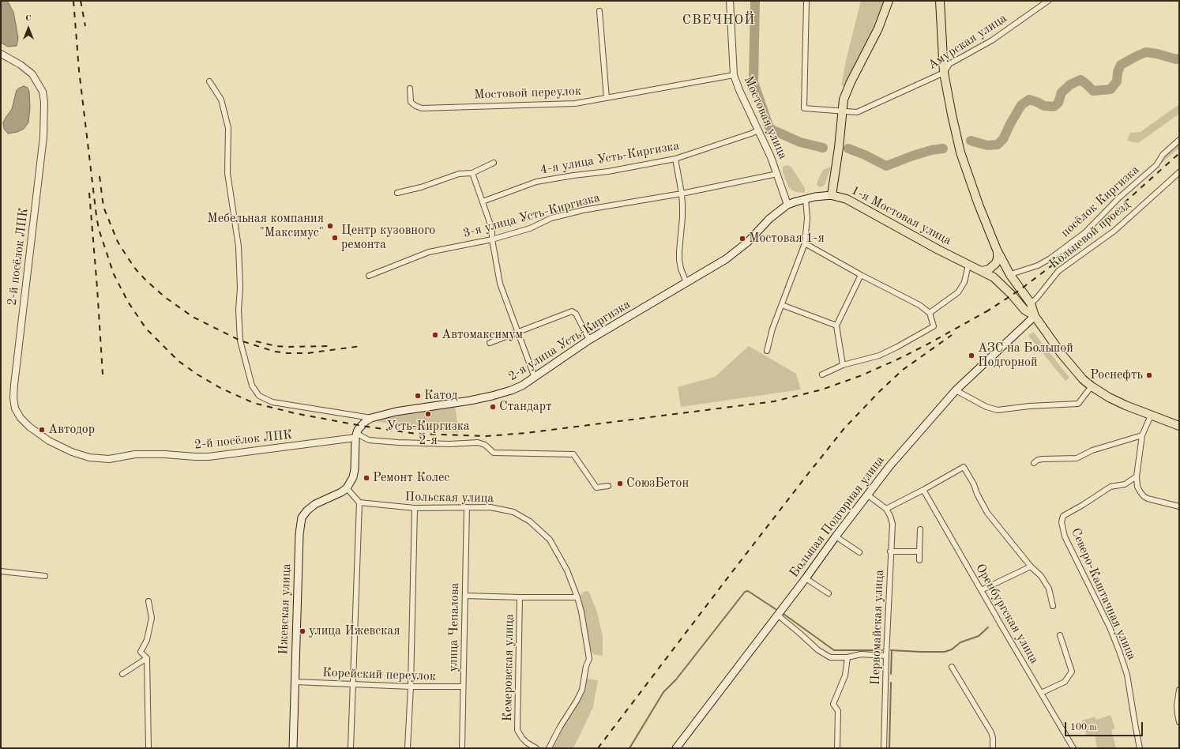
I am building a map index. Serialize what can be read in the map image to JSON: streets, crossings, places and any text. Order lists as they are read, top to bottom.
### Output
{
  "streets": {
    "main road": [
      "1-я Мостовая улица",
      "2-я улица Усть-Киргизка",
      "Большая Подгорная улица",
      "Ижевская улица"
    ],
    "street": [
      "Амурская улица",
      "Мостовой переулок",
      "Мостовая улица",
      "4-я улица Усть-Киргизка",
      "посёлок Киргизка",
      "3-я улица Усть-Киргизка",
      "Кольцевой проезд",
      "2-й посёлок ЛПК",
      "Польская улица",
      "Северо-Каштачная улица",
      "Оренбургская улица",
      "улица Чепалова",
      "Первомайская улица",
      "Кемеровская улица",
      "Корейский переулок"
    ]
  },
  "crossings": [
    ["Мостовой переулок", "Мостовая улица"],
    ["Мостовая улица", "4-я улица Усть-Киргизка"],
    ["Мостовая улица", "3-я улица Усть-Киргизка"],
    ["Мостовая улица", "1-я Мостовая улица"],
    ["Мостовая улица", "2-я улица Усть-Киргизка"],
    ["1-я Мостовая улица", "2-я улица Усть-Киргизка"],
    ["1-я Мостовая улица", "Большая Подгорная улица"],
    ["Польская улица", "улица Чепалова"],
    ["Ижевская улица", "Корейский переулок"],
    ["улица Чепалова", "Корейский переулок"]
  ],
  "districts": ["СВЕЧНОЙ"],
  "places": [
    "Мебельная компания \"Максимус\"",
    "Центр кузовного ремонта",
    "Мостовая 1-я",
    "Автомаксимум",
    "АЗС на Большой Подгорной",
    "Роснефть",
    "Катод",
    "Стандарт",
    "Усть-Киргизка 2-я",
    "Автодор",
    "Ремонт Колес",
    "СоюзБетон",
    "улица Ижевская"
  ],
  "scale_bar": "100 m",
  "north": "top"
}
